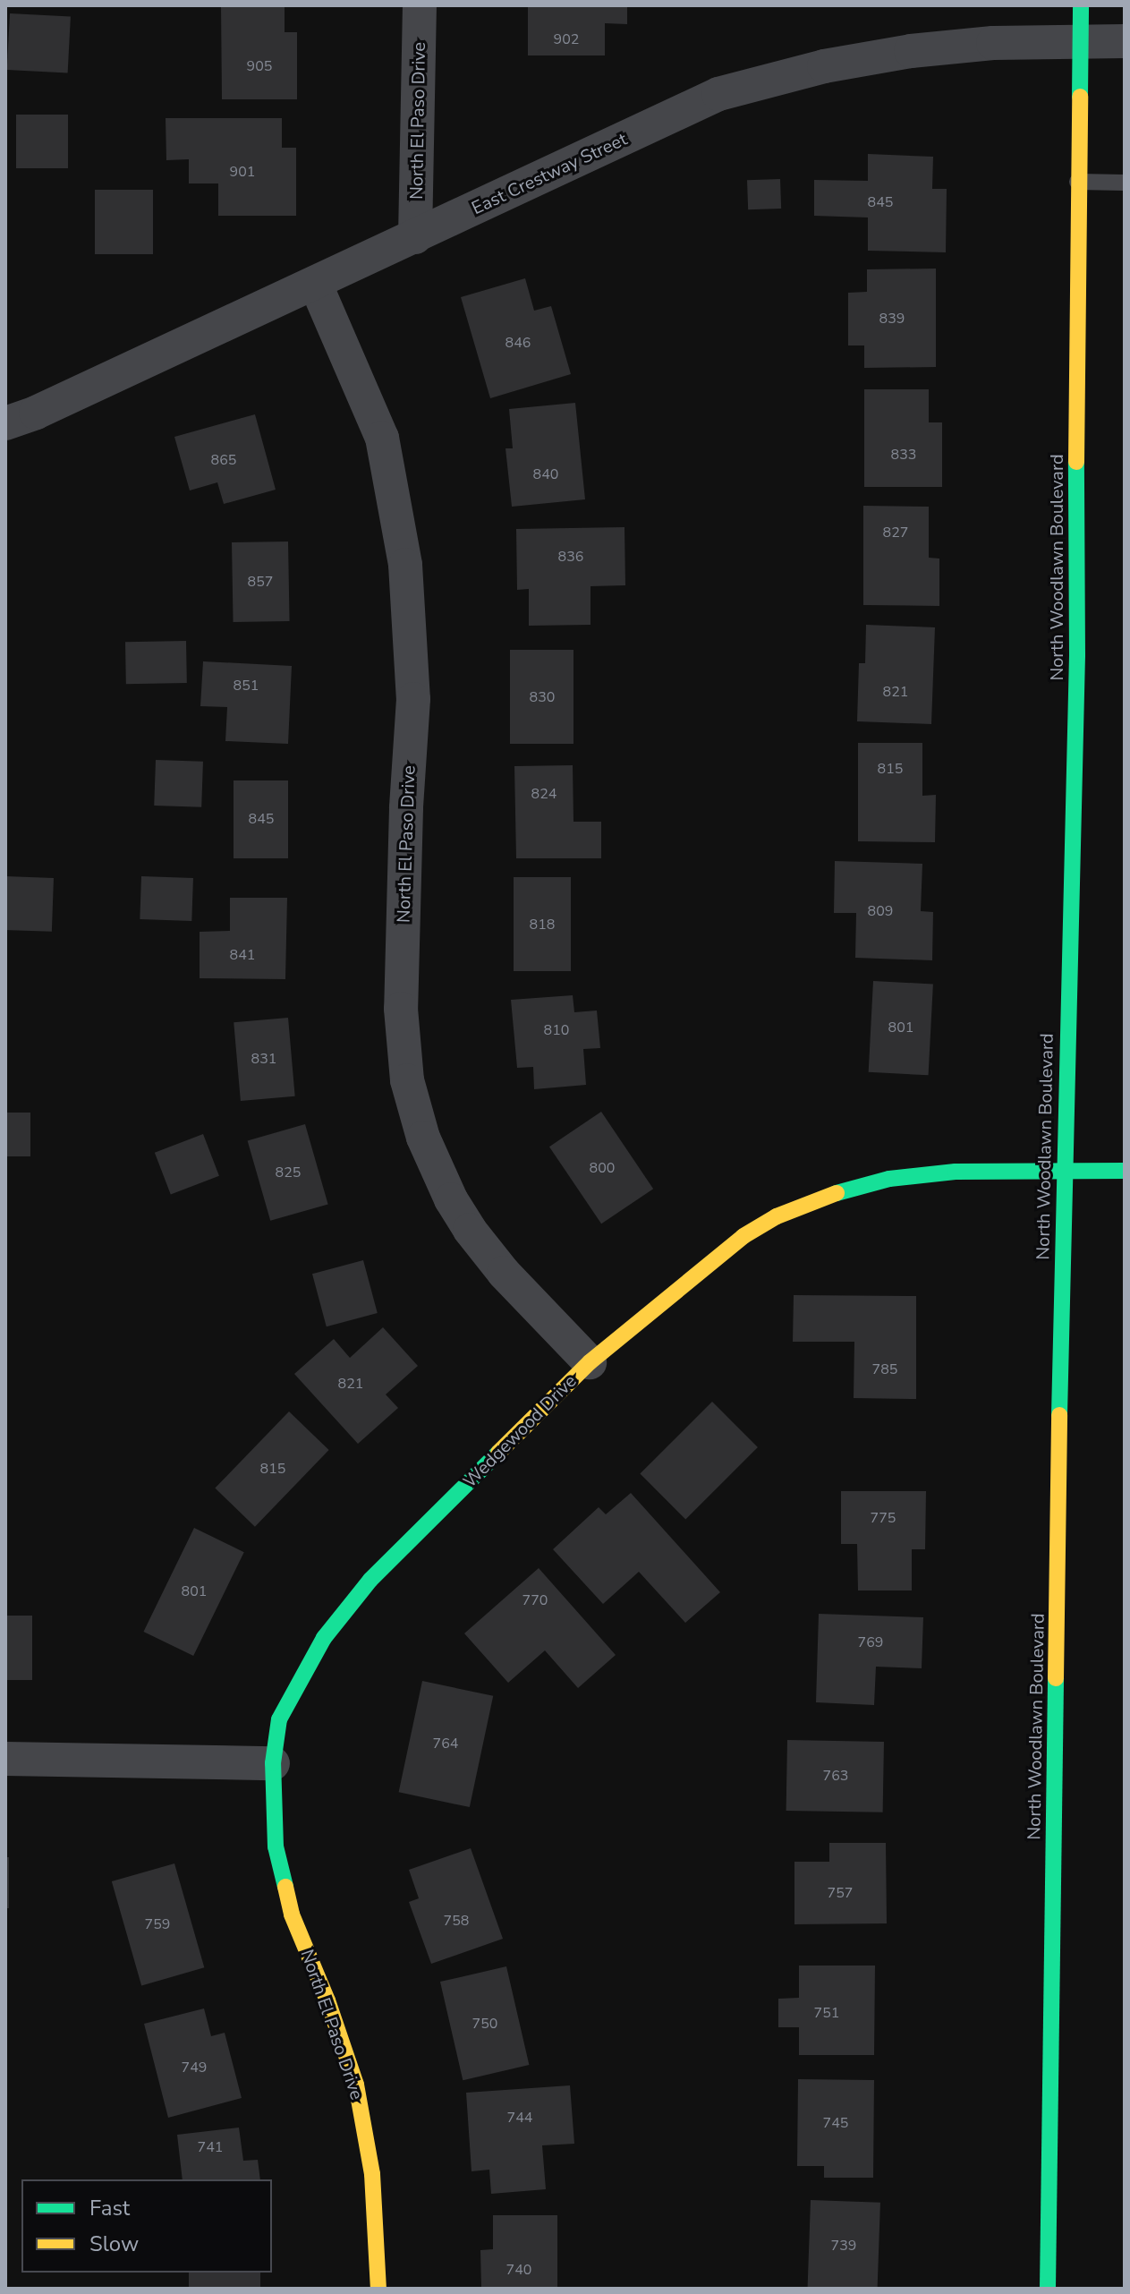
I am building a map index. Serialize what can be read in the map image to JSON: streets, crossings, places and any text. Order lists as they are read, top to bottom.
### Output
{
  "streets": {
    "street": [
      "North El Paso Drive",
      "East Crestway Street",
      "North Woodlawn Boulevard",
      "Wedgewood Drive"
    ]
  },
  "crossings": [
    ["North El Paso Drive", "East Crestway Street"],
    ["North El Paso Drive", "Wedgewood Drive"],
    ["East Crestway Street", "North Woodlawn Boulevard"],
    ["North Woodlawn Boulevard", "Wedgewood Drive"]
  ],
  "house_numbers": [
    "902",
    "905",
    "901",
    "845",
    "839",
    "846",
    "833",
    "865",
    "840",
    "827",
    "836",
    "857",
    "851",
    "821",
    "830",
    "815",
    "824",
    "845",
    "809",
    "818",
    "841",
    "801",
    "810",
    "831",
    "800",
    "825",
    "785",
    "821",
    "815",
    "775",
    "801",
    "770",
    "769",
    "764",
    "763",
    "757",
    "758",
    "759",
    "751",
    "750",
    "749",
    "744",
    "745",
    "741",
    "739",
    "740"
  ],
  "legend": ["Fast", "Slow"]
}
